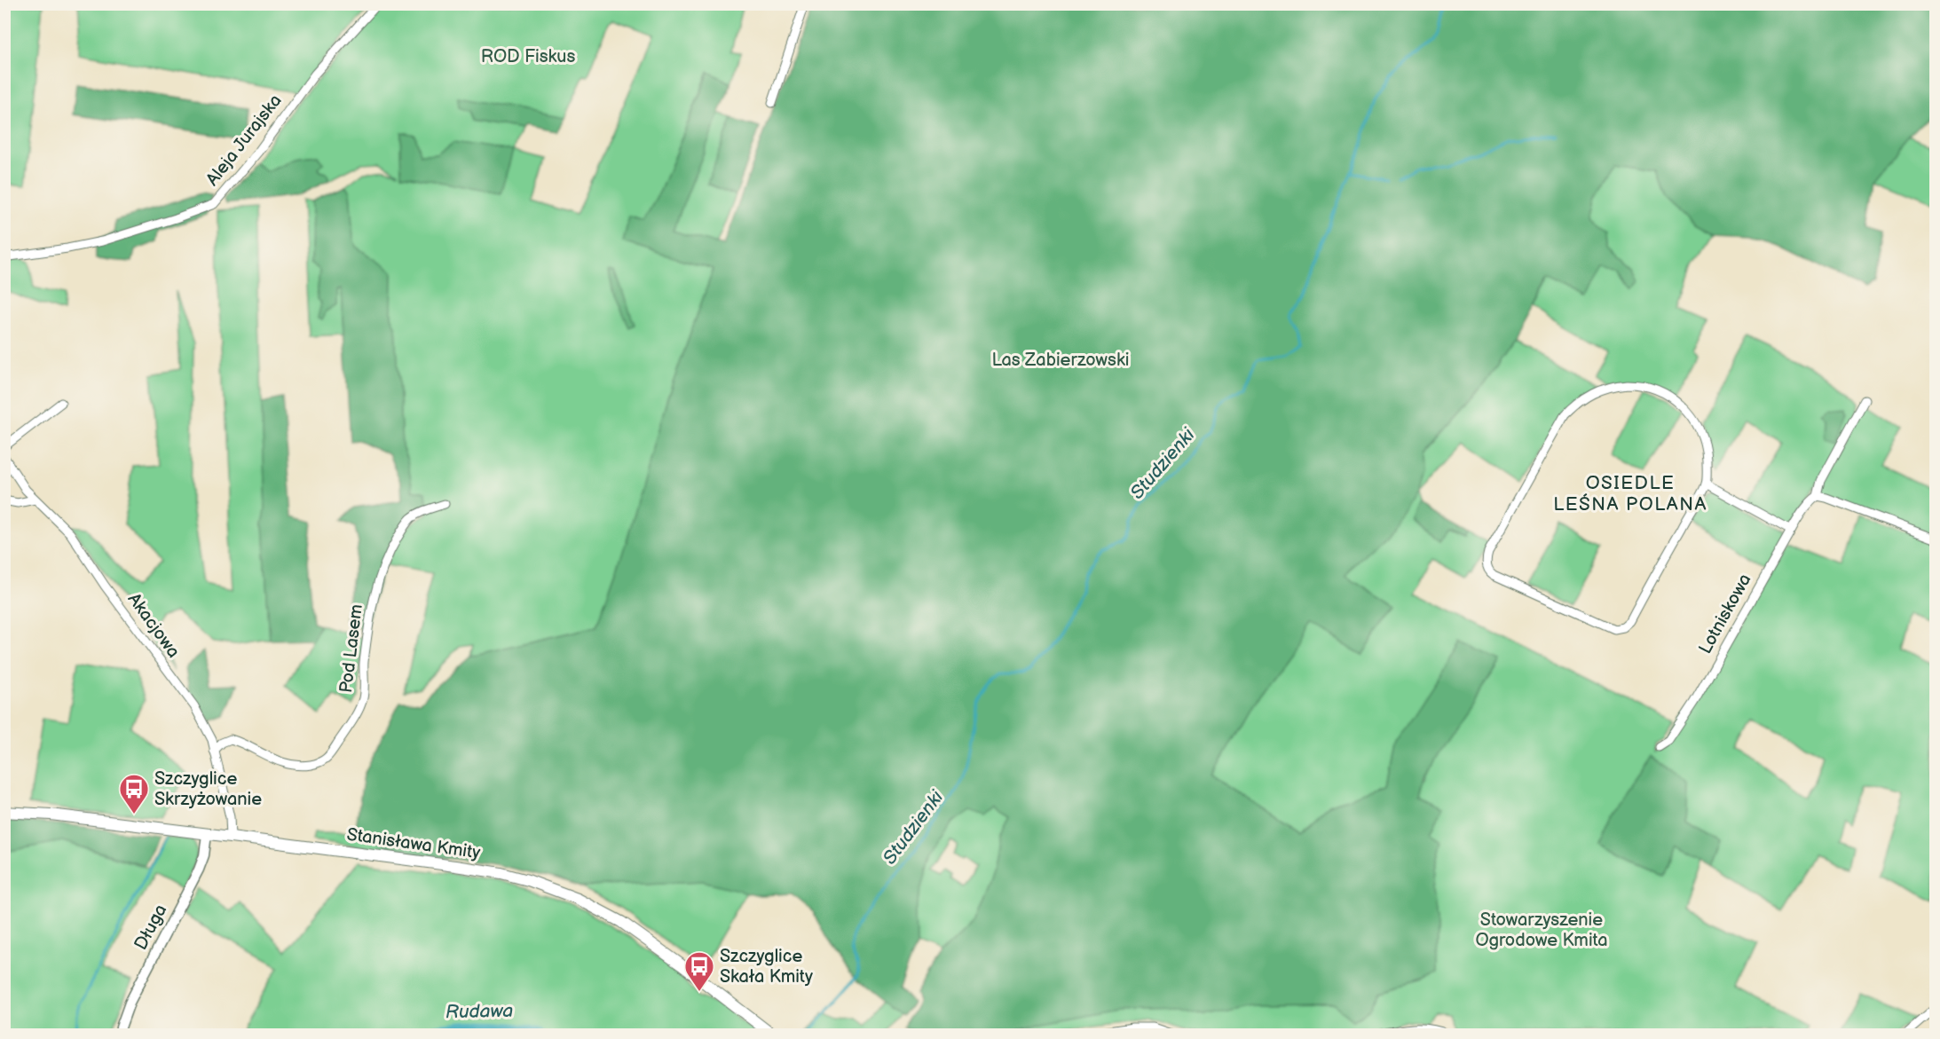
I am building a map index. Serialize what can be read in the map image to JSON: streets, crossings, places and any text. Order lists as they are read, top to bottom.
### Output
{
  "streets": {
    "main road": ["Stanisława Kmity"],
    "street": [
      "Aleja Jurajska",
      "Lotniskowa",
      "Akacjowa",
      "Pod Lasem",
      "Długa"
    ]
  },
  "crossings": [
    ["Akacjowa", "Pod Lasem"],
    ["Akacjowa", "Stanisława Kmity"],
    ["Stanisława Kmity", "Długa"]
  ],
  "districts": ["OSIEDLE LEŚNA POLANA"],
  "water": ["Studzienki", "Rudawa"],
  "parks": ["ROD Fiskus", "Las Zabierzowski", "Stowarzyszenie Ogrodowe Kmita"],
  "places": {
    "bus stop": ["Szczyglice Skrzyżowanie", "Szczyglice Skała Kmity"]
  }
}
